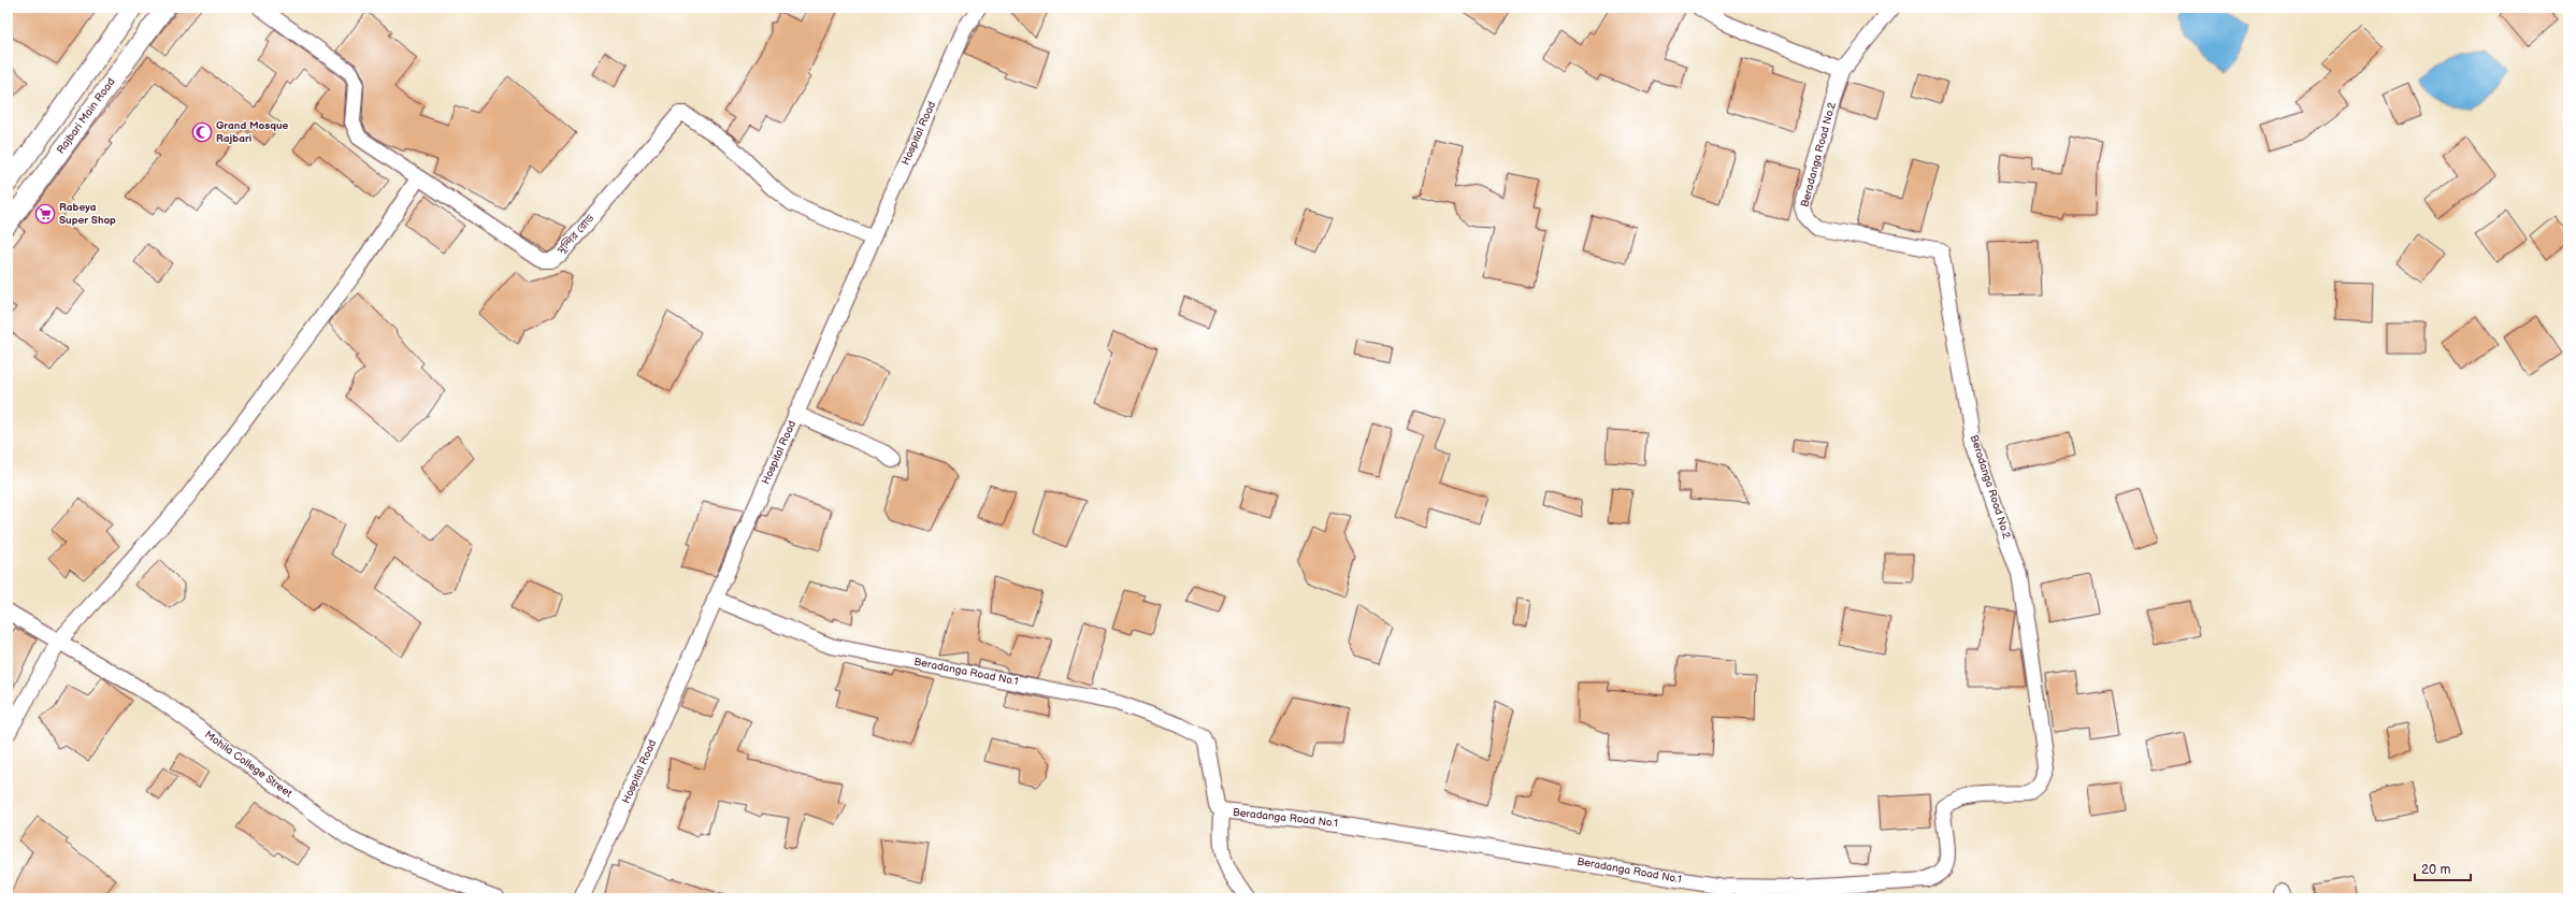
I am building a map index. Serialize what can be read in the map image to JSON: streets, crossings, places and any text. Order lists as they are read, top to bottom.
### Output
{
  "streets": {
    "street": [
      "Rajbari Main Road",
      "Hospital Road",
      "Beradanga Road No.2",
      "মুন্দির রোড",
      "Beradanga Road No.1",
      "Mohila College Street"
    ]
  },
  "crossings": [
    ["Hospital Road", "মুন্দির রোড"],
    ["Hospital Road", "Beradanga Road No.1"],
    ["Beradanga Road No.2", "Beradanga Road No.1"]
  ],
  "places": {
    "mosque": ["Grand Mosque Rajbari"],
    "supermarket": ["Rabeya Super Shop"]
  },
  "scale_bar": "20 m"
}
